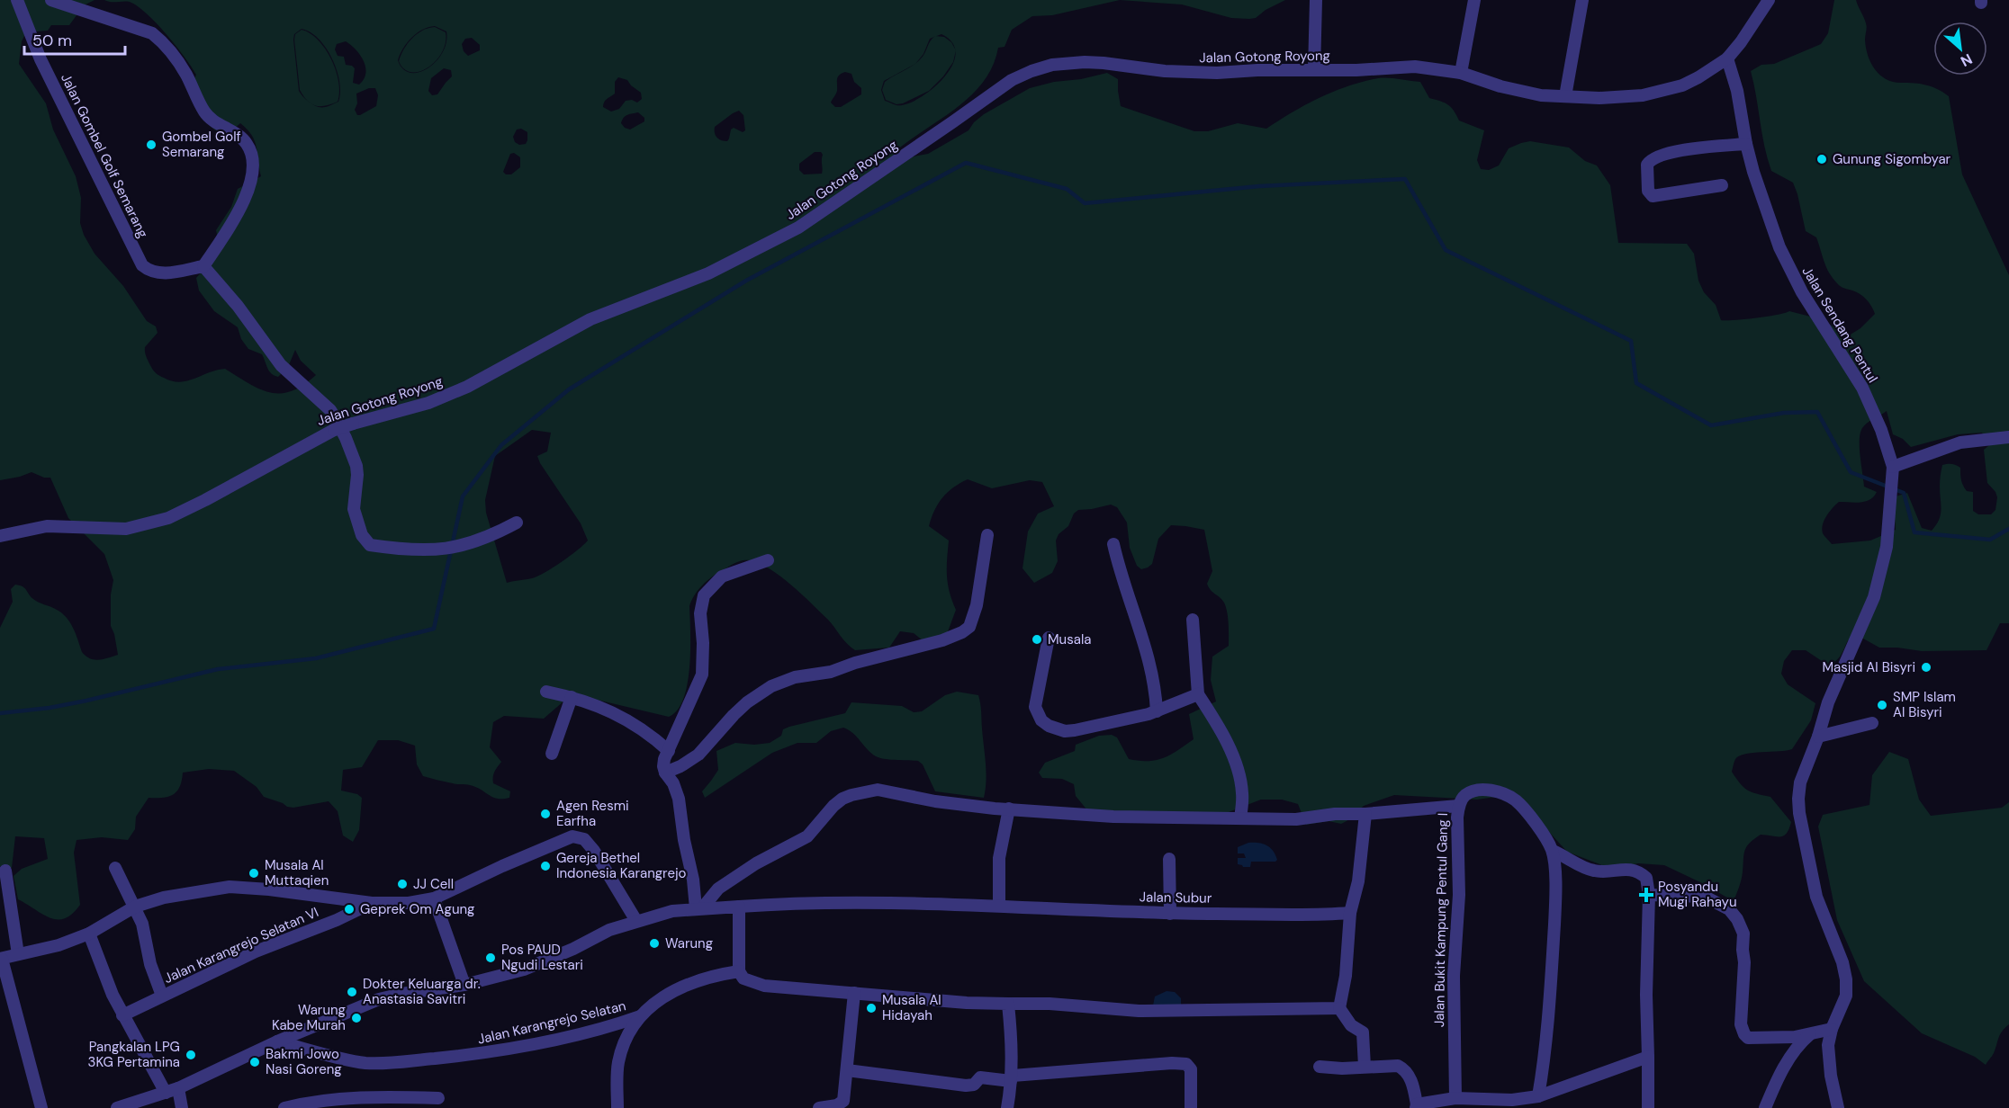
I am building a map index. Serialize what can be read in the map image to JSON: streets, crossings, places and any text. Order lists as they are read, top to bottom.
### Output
{
  "streets": {
    "street": [
      "Jalan Gotong Royong",
      "Jalan Gombel Golf Semarang",
      "Jalan Sendang Pentul",
      "Jalan Subur",
      "Jalan Bukit Kampung Pentul Gang I",
      "Jalan Karangrejo Selatan VI",
      "Jalan Karangrejo Selatan"
    ]
  },
  "crossings": [
    ["Jalan Gotong Royong", "Jalan Sendang Pentul"]
  ],
  "places": {
    "other": [
      "Gombel Golf Semarang",
      "Gunung Sigombyar",
      "Musala",
      "Masjid Al Bisyri",
      "SMP Islam Al Bisyri",
      "Agen Resmi Earfha",
      "Gereja Bethel Indonesia Karangrejo",
      "Musala Al Muttaqien",
      "JJ Cell",
      "Geprek Om Agung",
      "Warung",
      "Pos PAUD Ngudi Lestari",
      "Dokter Keluarga dr. Anastasia Savitri",
      "Musala Al Hidayah",
      "Warung Kabe Murah",
      "Pangkalan LPG 3KG Pertamina",
      "Bakmi Jowo Nasi Goreng"
    ],
    "health": ["Posyandu Mugi Rahayu"]
  },
  "scale_bar": "50 m",
  "north": "bottom right"
}
